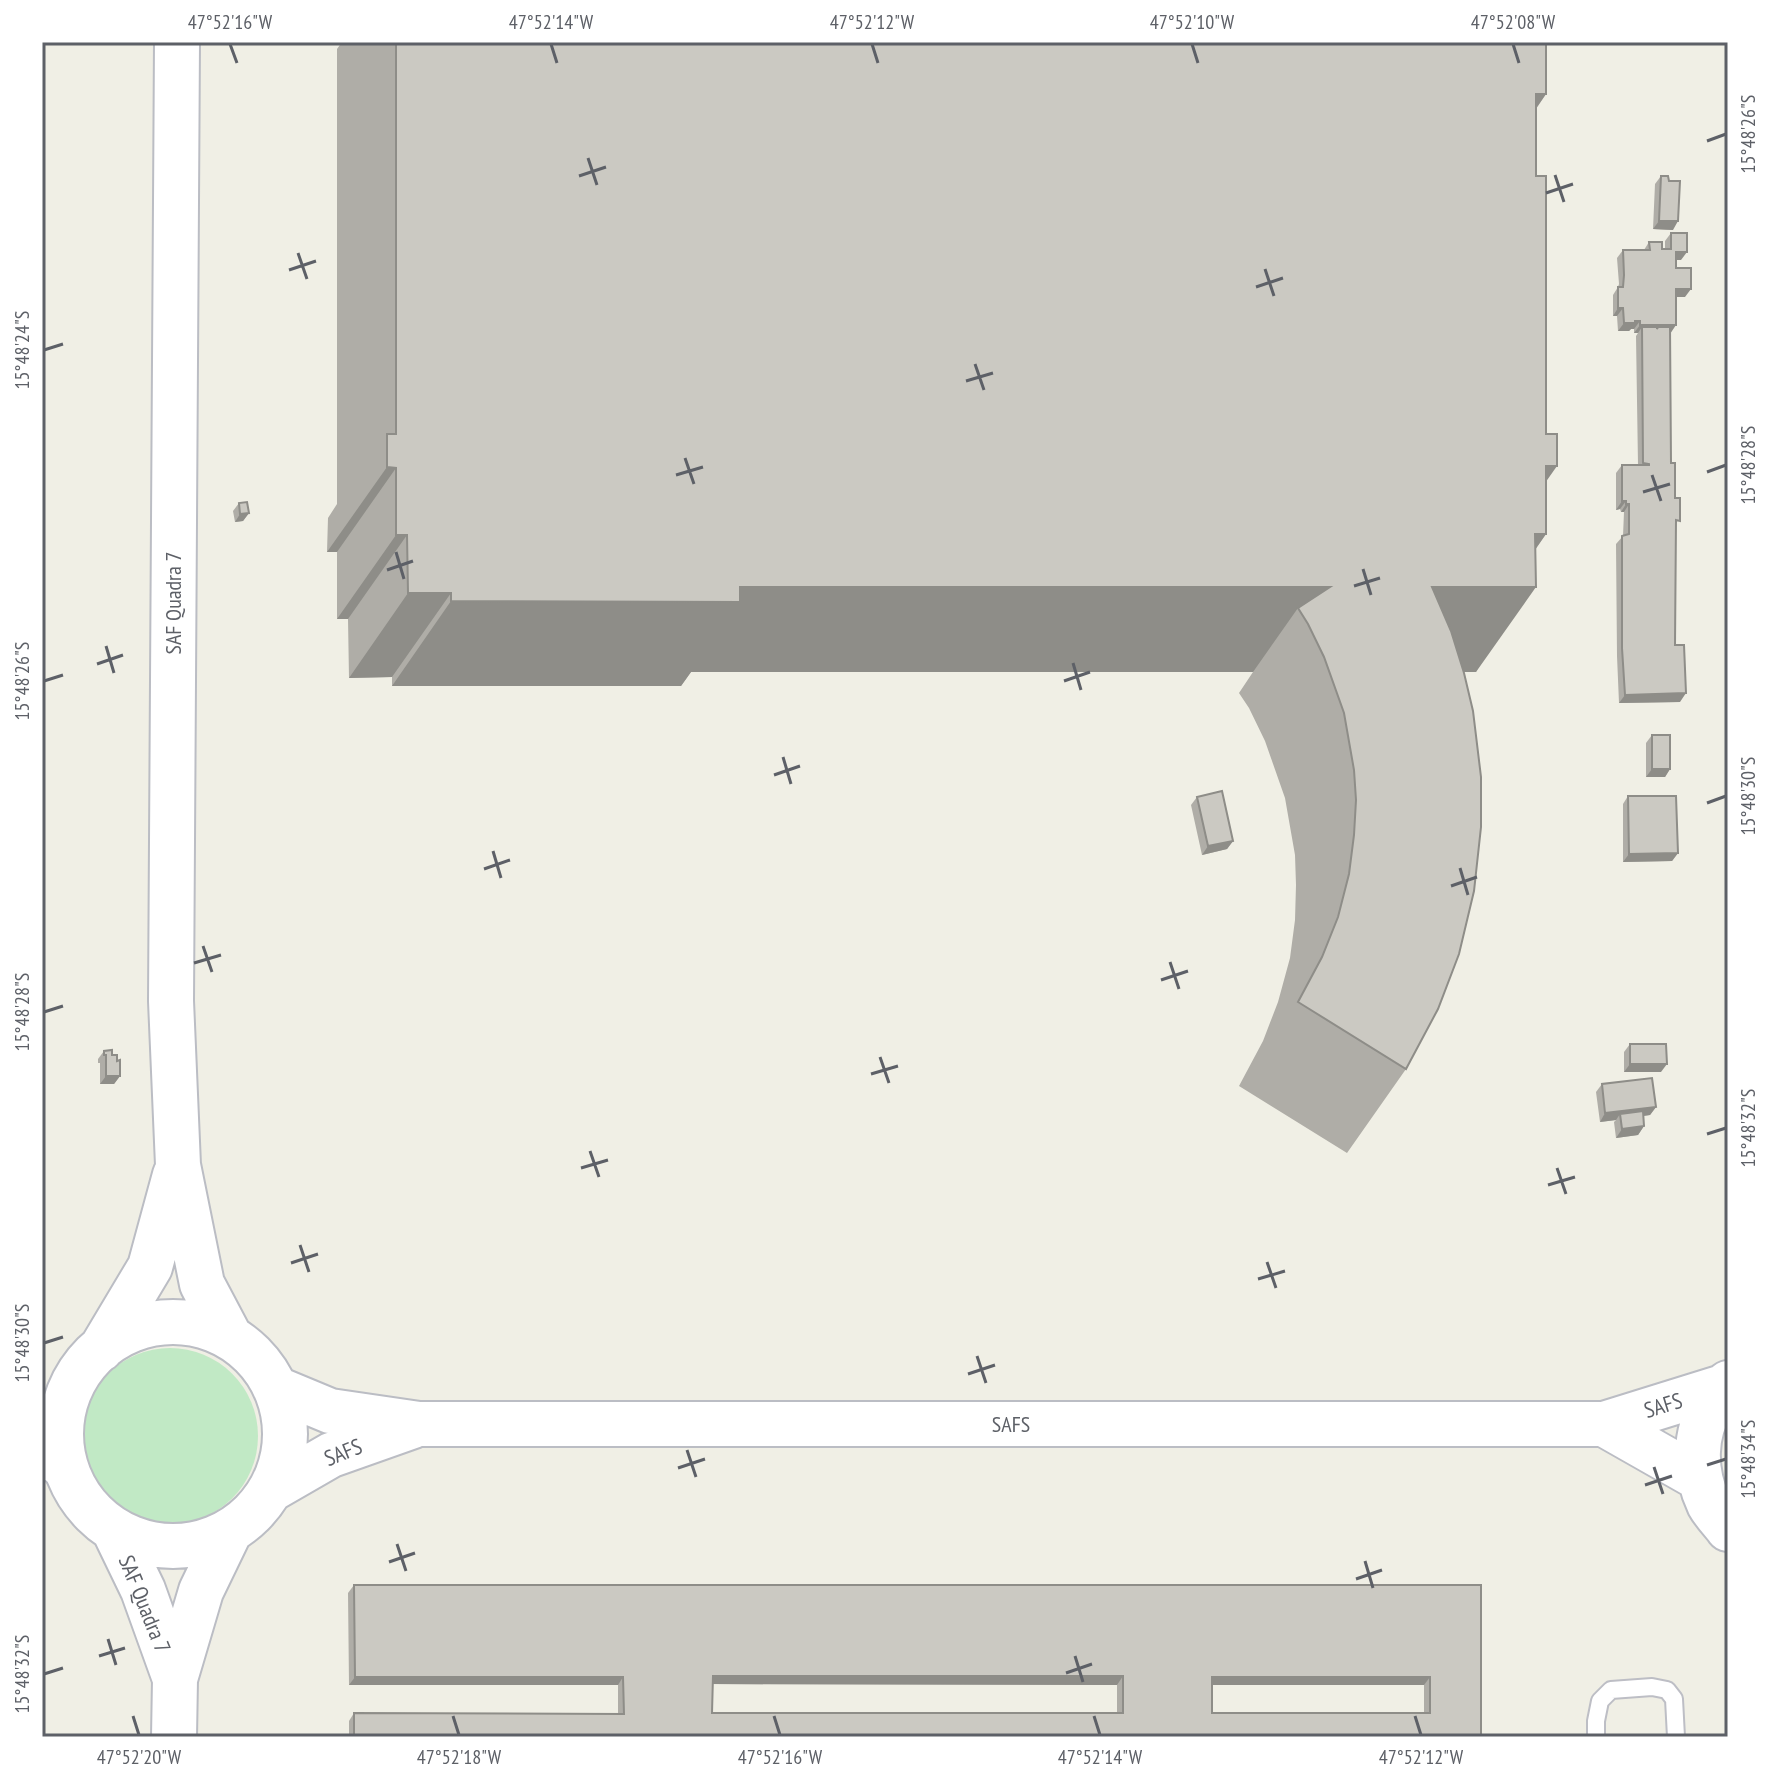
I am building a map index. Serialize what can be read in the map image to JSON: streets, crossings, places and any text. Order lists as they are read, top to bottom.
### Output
{
  "streets": {
    "street": ["SAF Quadra 7", "SAFS"]
  },
  "crossings": [
    ["SAF Quadra 7", "SAFS"]
  ],
  "coordinates": [
    "47°52'16\"W",
    "47°52'14\"W",
    "47°52'12\"W",
    "47°52'10\"W",
    "47°52'08\"W",
    "15°48'26\"S",
    "15°48'24\"S",
    "15°48'28\"S",
    "15°48'30\"S",
    "15°48'32\"S",
    "15°48'34\"S",
    "47°52'20\"W",
    "47°52'18\"W"
  ]
}
